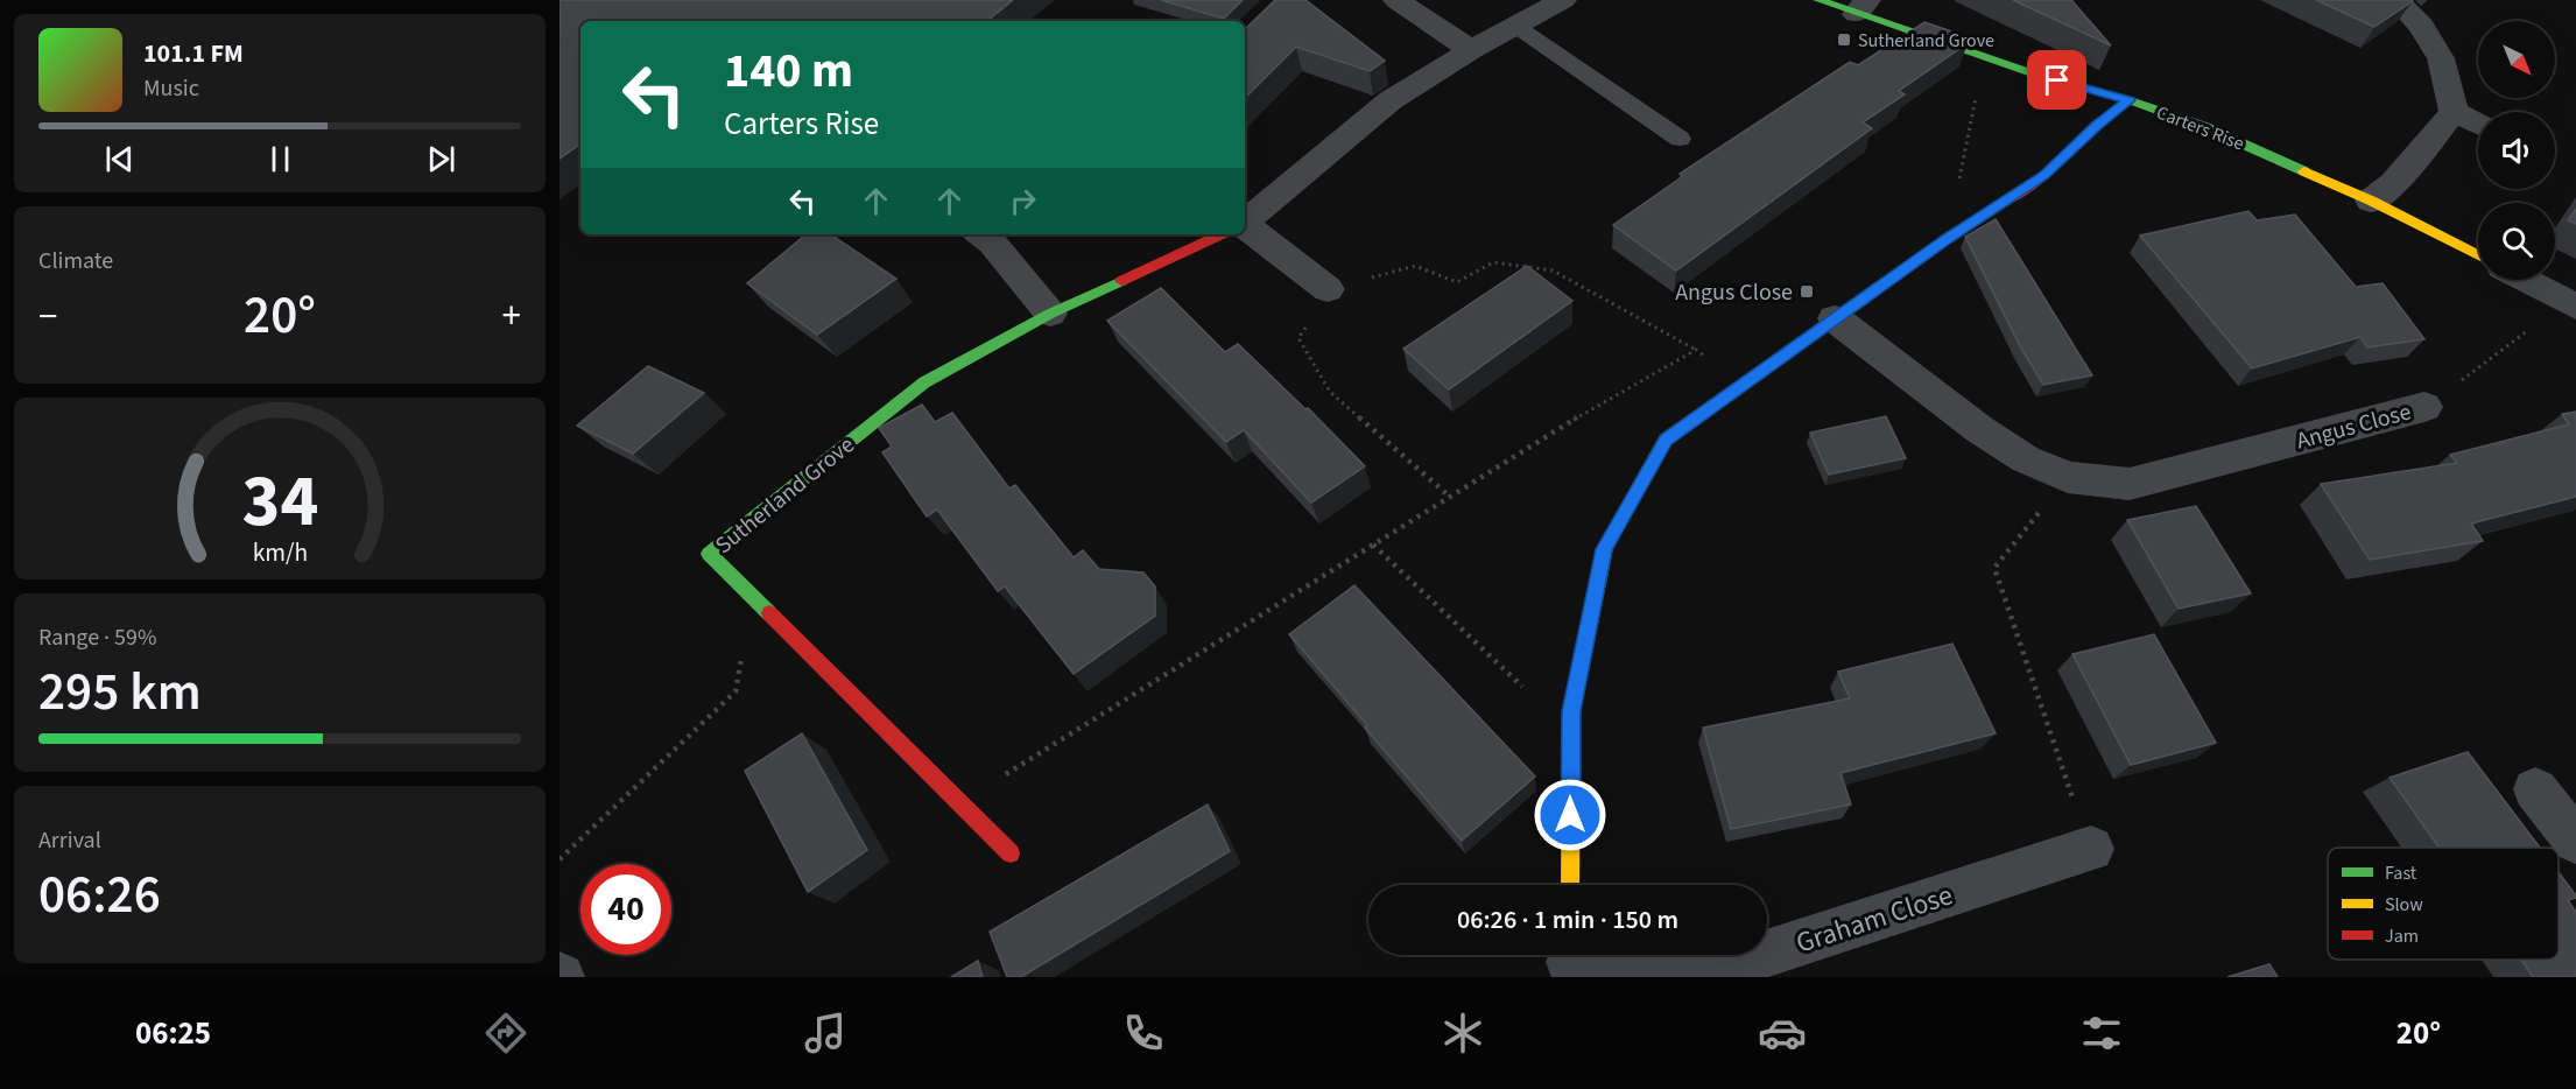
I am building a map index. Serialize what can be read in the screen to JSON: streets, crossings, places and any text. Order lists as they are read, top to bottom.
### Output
{
  "streets": {
    "street": [
      "Carters Rise",
      "Angus Close",
      "Sutherland Grove",
      "Graham Close"
    ]
  },
  "places": {
    "transit": ["Sutherland Grove", "Angus Close"]
  },
  "legend": ["Fast", "Slow", "Jam"],
  "north": "bottom right",
  "page": {
    "turn": ["140 m", "Carters Rise"],
    "song": ["101.1 FM", "Music"],
    "tile": [
      "Climate",
      ["Range · 59%", "295 km"],
      ["Arrival", "06:26"]
    ],
    "heat": ["−", "20°", "+"],
    "limit": "40",
    "trip": "06:26 · 1 min · 150 m",
    "tabs": ["06:25", "20°"],
    "gauge": ["34", "km/h"]
  }
}
